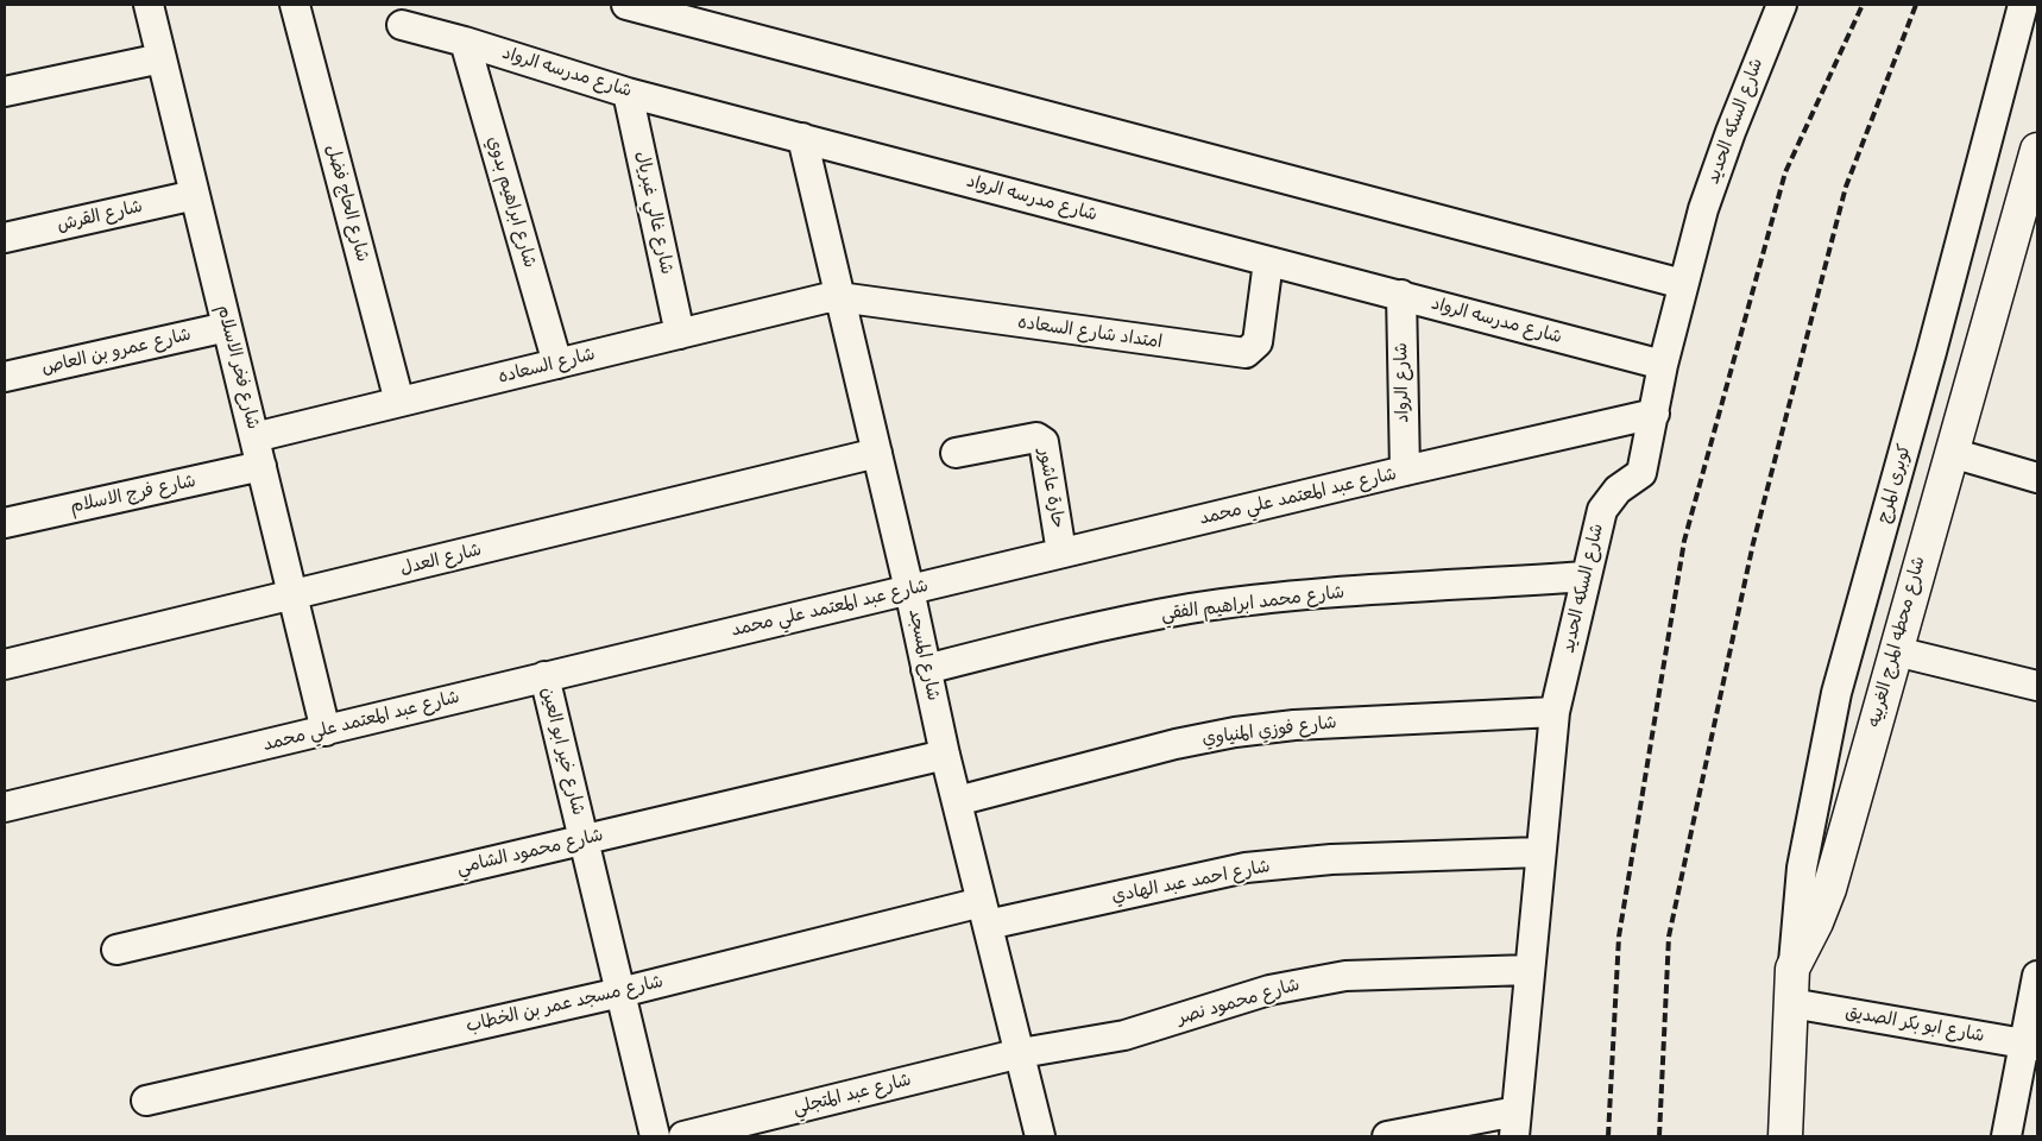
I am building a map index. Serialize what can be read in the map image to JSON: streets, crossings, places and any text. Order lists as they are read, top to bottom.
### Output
{
  "streets": {
    "main road": ["شارع محطه المرج الغربيه"],
    "street": [
      "شارع مدرسه الرواد",
      "شارع السكه الحديد",
      "شارع ابراهيم بدوي",
      "شارع الحاج فضل",
      "شارع غالي غبريال",
      "شارع القرش",
      "امتداد شارع السعاده",
      "شارع عمرو بن العاص",
      "شارع السعاده",
      "شارع فخر الاسلام",
      "شارع الرواد",
      "كوبرى المرج",
      "حارة عاشور",
      "شارع فرج الاسلام",
      "شارع عبد المعتمد علي محمد",
      "شارع العدل",
      "شارع محمد ابراهيم الفقي",
      "شارع المسجد",
      "شارع فوزي المنياوي",
      "شارع خير ابو العين",
      "شارع محمود الشامي",
      "شارع احمد عبد الهادي",
      "شارع محمود نصر",
      "شارع مسجد عمر بن الخطاب",
      "شارع ابو بكر الصديق",
      "شارع عبد المتجلي"
    ]
  },
  "crossings": [
    ["شارع مدرسه الرواد", "شارع السكه الحديد"],
    ["شارع مدرسه الرواد", "شارع ابراهيم بدوي"],
    ["شارع مدرسه الرواد", "شارع غالي غبريال"],
    ["شارع مدرسه الرواد", "امتداد شارع السعاده"],
    ["شارع مدرسه الرواد", "شارع الرواد"],
    ["شارع مدرسه الرواد", "شارع المسجد"],
    ["شارع السكه الحديد", "شارع عبد المعتمد علي محمد"],
    ["شارع السكه الحديد", "شارع محمد ابراهيم الفقي"],
    ["شارع السكه الحديد", "شارع فوزي المنياوي"],
    ["شارع السكه الحديد", "شارع احمد عبد الهادي"],
    ["شارع السكه الحديد", "شارع محمود نصر"],
    ["شارع ابراهيم بدوي", "شارع السعاده"],
    ["شارع الحاج فضل", "شارع السعاده"],
    ["شارع غالي غبريال", "شارع السعاده"],
    ["شارع القرش", "شارع فخر الاسلام"],
    ["امتداد شارع السعاده", "شارع السعاده"],
    ["امتداد شارع السعاده", "شارع المسجد"],
    ["شارع عمرو بن العاص", "شارع فخر الاسلام"],
    ["شارع السعاده", "شارع فخر الاسلام"],
    ["شارع السعاده", "شارع المسجد"],
    ["شارع فخر الاسلام", "شارع فرج الاسلام"],
    ["شارع فخر الاسلام", "شارع عبد المعتمد علي محمد"],
    ["شارع فخر الاسلام", "شارع العدل"],
    ["شارع الرواد", "شارع عبد المعتمد علي محمد"],
    ["كوبرى المرج", "شارع محطه المرج الغربيه"],
    ["حارة عاشور", "شارع عبد المعتمد علي محمد"],
    ["شارع عبد المعتمد علي محمد", "شارع المسجد"],
    ["شارع عبد المعتمد علي محمد", "شارع خير ابو العين"],
    ["شارع العدل", "شارع المسجد"],
    ["شارع محمد ابراهيم الفقي", "شارع المسجد"],
    ["شارع محطه المرج الغربيه", "شارع ابو بكر الصديق"],
    ["شارع المسجد", "شارع فوزي المنياوي"],
    ["شارع المسجد", "شارع محمود الشامي"],
    ["شارع المسجد", "شارع احمد عبد الهادي"],
    ["شارع المسجد", "شارع محمود نصر"],
    ["شارع المسجد", "شارع مسجد عمر بن الخطاب"],
    ["شارع المسجد", "شارع عبد المتجلي"],
    ["شارع خير ابو العين", "شارع محمود الشامي"],
    ["شارع خير ابو العين", "شارع مسجد عمر بن الخطاب"],
    ["شارع احمد عبد الهادي", "شارع مسجد عمر بن الخطاب"],
    ["شارع محمود نصر", "شارع عبد المتجلي"]
  ]
}
